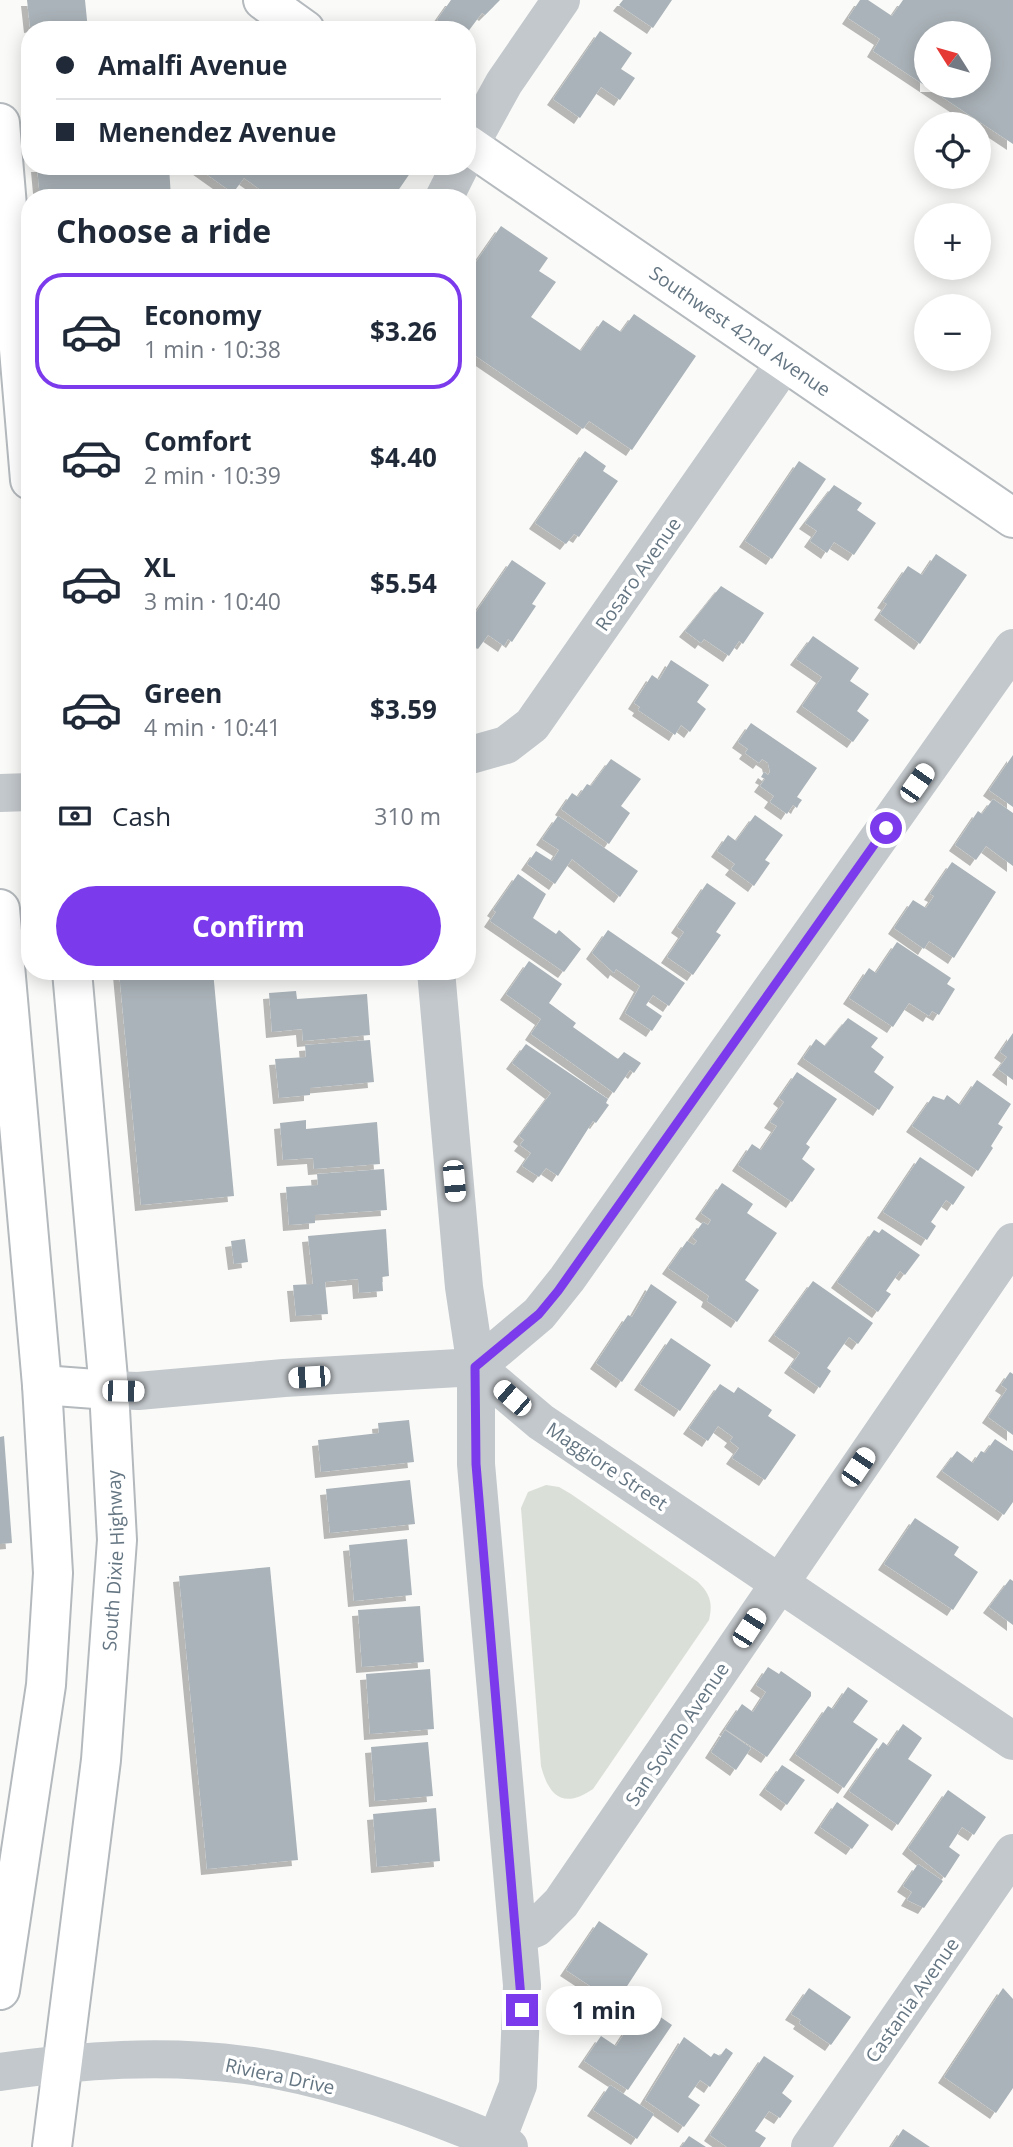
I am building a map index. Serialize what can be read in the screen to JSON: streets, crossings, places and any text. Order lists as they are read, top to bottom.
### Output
{
  "streets": {
    "main road": ["Southwest 42nd Avenue", "South Dixie Highway"],
    "street": [
      "Rosaro Avenue",
      "Maggiore Street",
      "San Sovino Avenue",
      "Castania Avenue",
      "Riviera Drive"
    ]
  },
  "crossings": [
    ["Southwest 42nd Avenue", "Rosaro Avenue"],
    ["Maggiore Street", "San Sovino Avenue"],
    ["South Dixie Highway", "Riviera Drive"]
  ],
  "north": "top left",
  "page": {
    "map_buttons": ["+", "−"],
    "banner": ["Amalfi Avenue", "Menendez Avenue"],
    "heading": "Choose a ride",
    "list": [
      {
        "name": "Economy",
        "note": "1 min · 10:38",
        "value": "$3.26"
      },
      {
        "name": "Comfort",
        "note": "2 min · 10:39",
        "value": "$4.40"
      },
      {
        "name": "XL",
        "note": "3 min · 10:40",
        "value": "$5.54"
      },
      {
        "name": "Green",
        "note": "4 min · 10:41",
        "value": "$3.59"
      }
    ],
    "pay": ["Cash", "310 m"],
    "buttons": "Confirm",
    "bubble": "1 min"
  }
}
